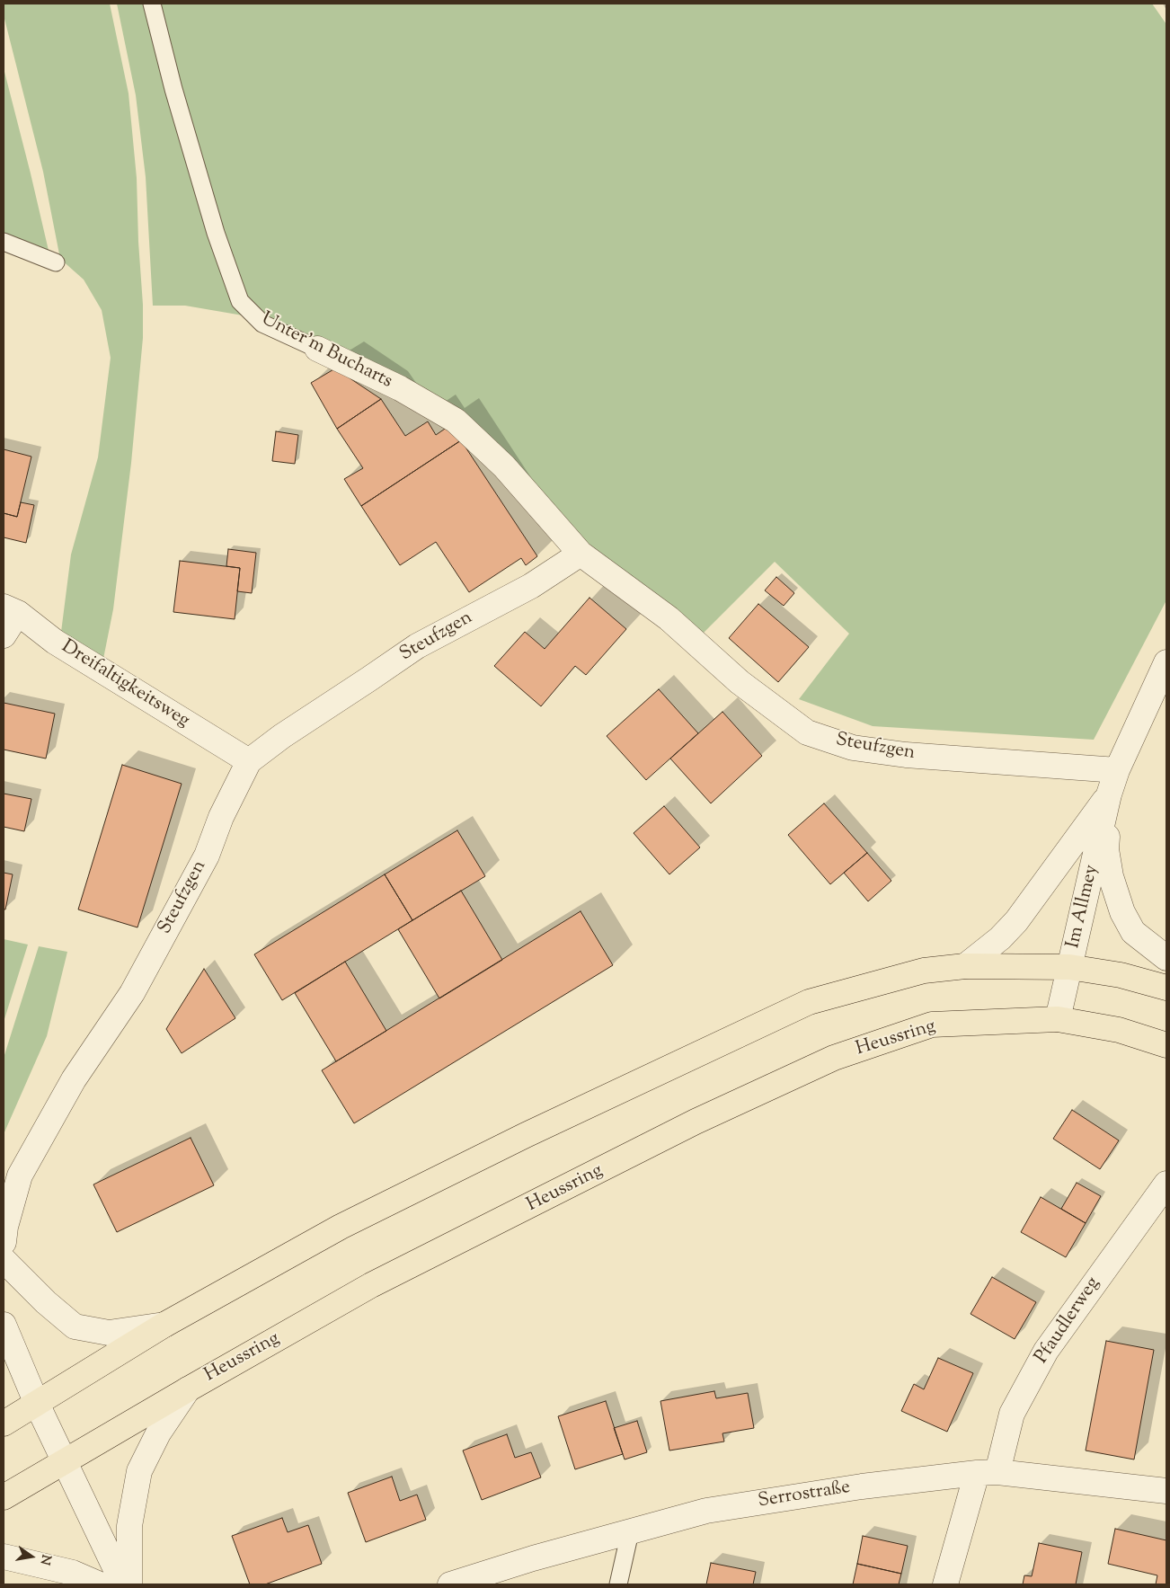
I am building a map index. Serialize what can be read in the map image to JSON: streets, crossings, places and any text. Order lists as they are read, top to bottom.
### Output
{
  "streets": {
    "main road": ["Heussring"],
    "street": [
      "Unter'm Bucharts",
      "Steufzgen",
      "Dreifaltigkeitsweg",
      "Im Allmey",
      "Pfaudlerweg",
      "Serrostraße"
    ]
  },
  "crossings": [
    ["Unter'm Bucharts", "Steufzgen"],
    ["Steufzgen", "Dreifaltigkeitsweg"],
    ["Steufzgen", "Im Allmey"],
    ["Im Allmey", "Heussring"],
    ["Pfaudlerweg", "Serrostraße"]
  ],
  "north": "right"
}
